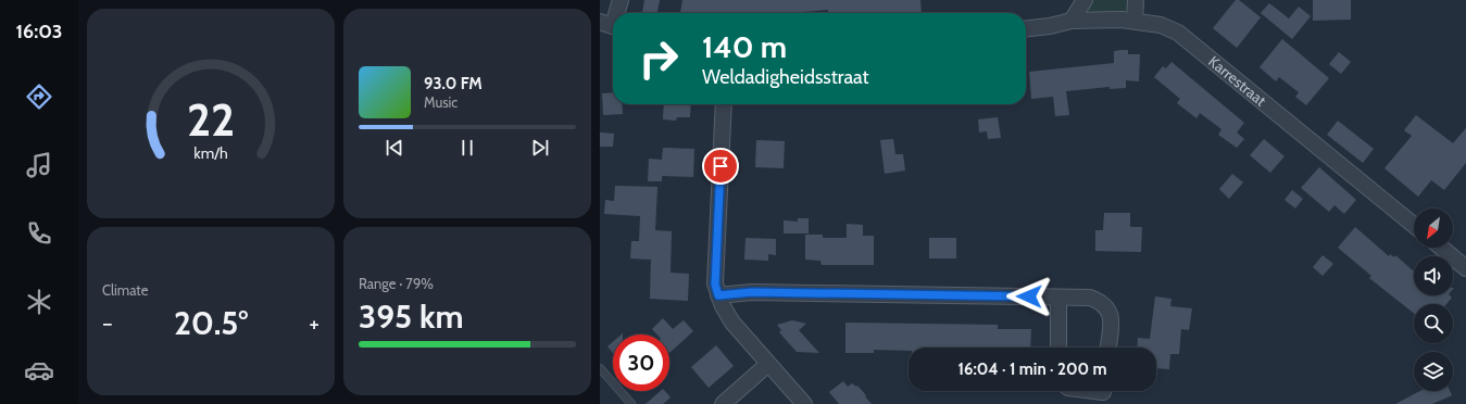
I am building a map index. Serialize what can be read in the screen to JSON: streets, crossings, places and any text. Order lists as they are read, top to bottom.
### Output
{
  "streets": {
    "street": ["Karrestraat"]
  },
  "north": "bottom left",
  "page": {
    "tabs": "16:03",
    "turn": ["140 m", "Weldadigheidsstraat"],
    "song": ["93.0 FM", "Music"],
    "tile": [
      "Climate",
      ["Range · 79%", "395 km"]
    ],
    "heat": ["−", "20.5°", "+"],
    "limit": "30",
    "trip": "16:04 · 1 min · 200 m",
    "gauge": ["22", "km/h"]
  }
}
